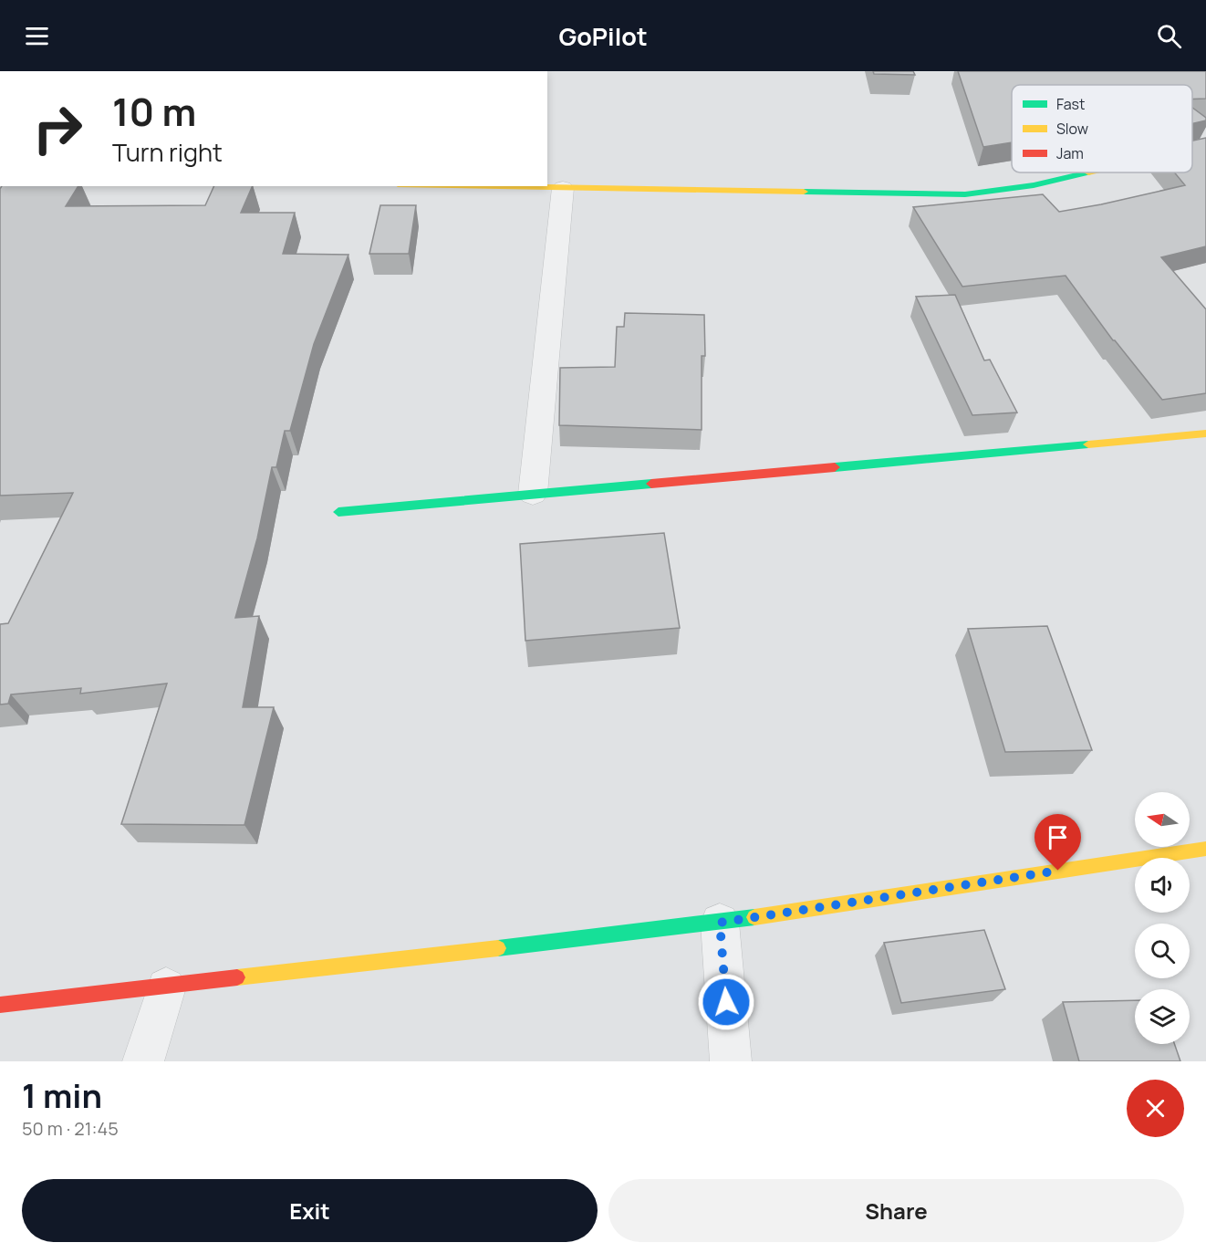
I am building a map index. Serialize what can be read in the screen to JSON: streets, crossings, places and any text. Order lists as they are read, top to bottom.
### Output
{
  "legend": ["Fast", "Slow", "Jam"],
  "north": "left",
  "page": {
    "header": "GoPilot",
    "turn": ["10 m", "Turn right"],
    "heading": ["1 min", "50 m · 21:45"],
    "buttons": ["Exit", "Share"]
  }
}
